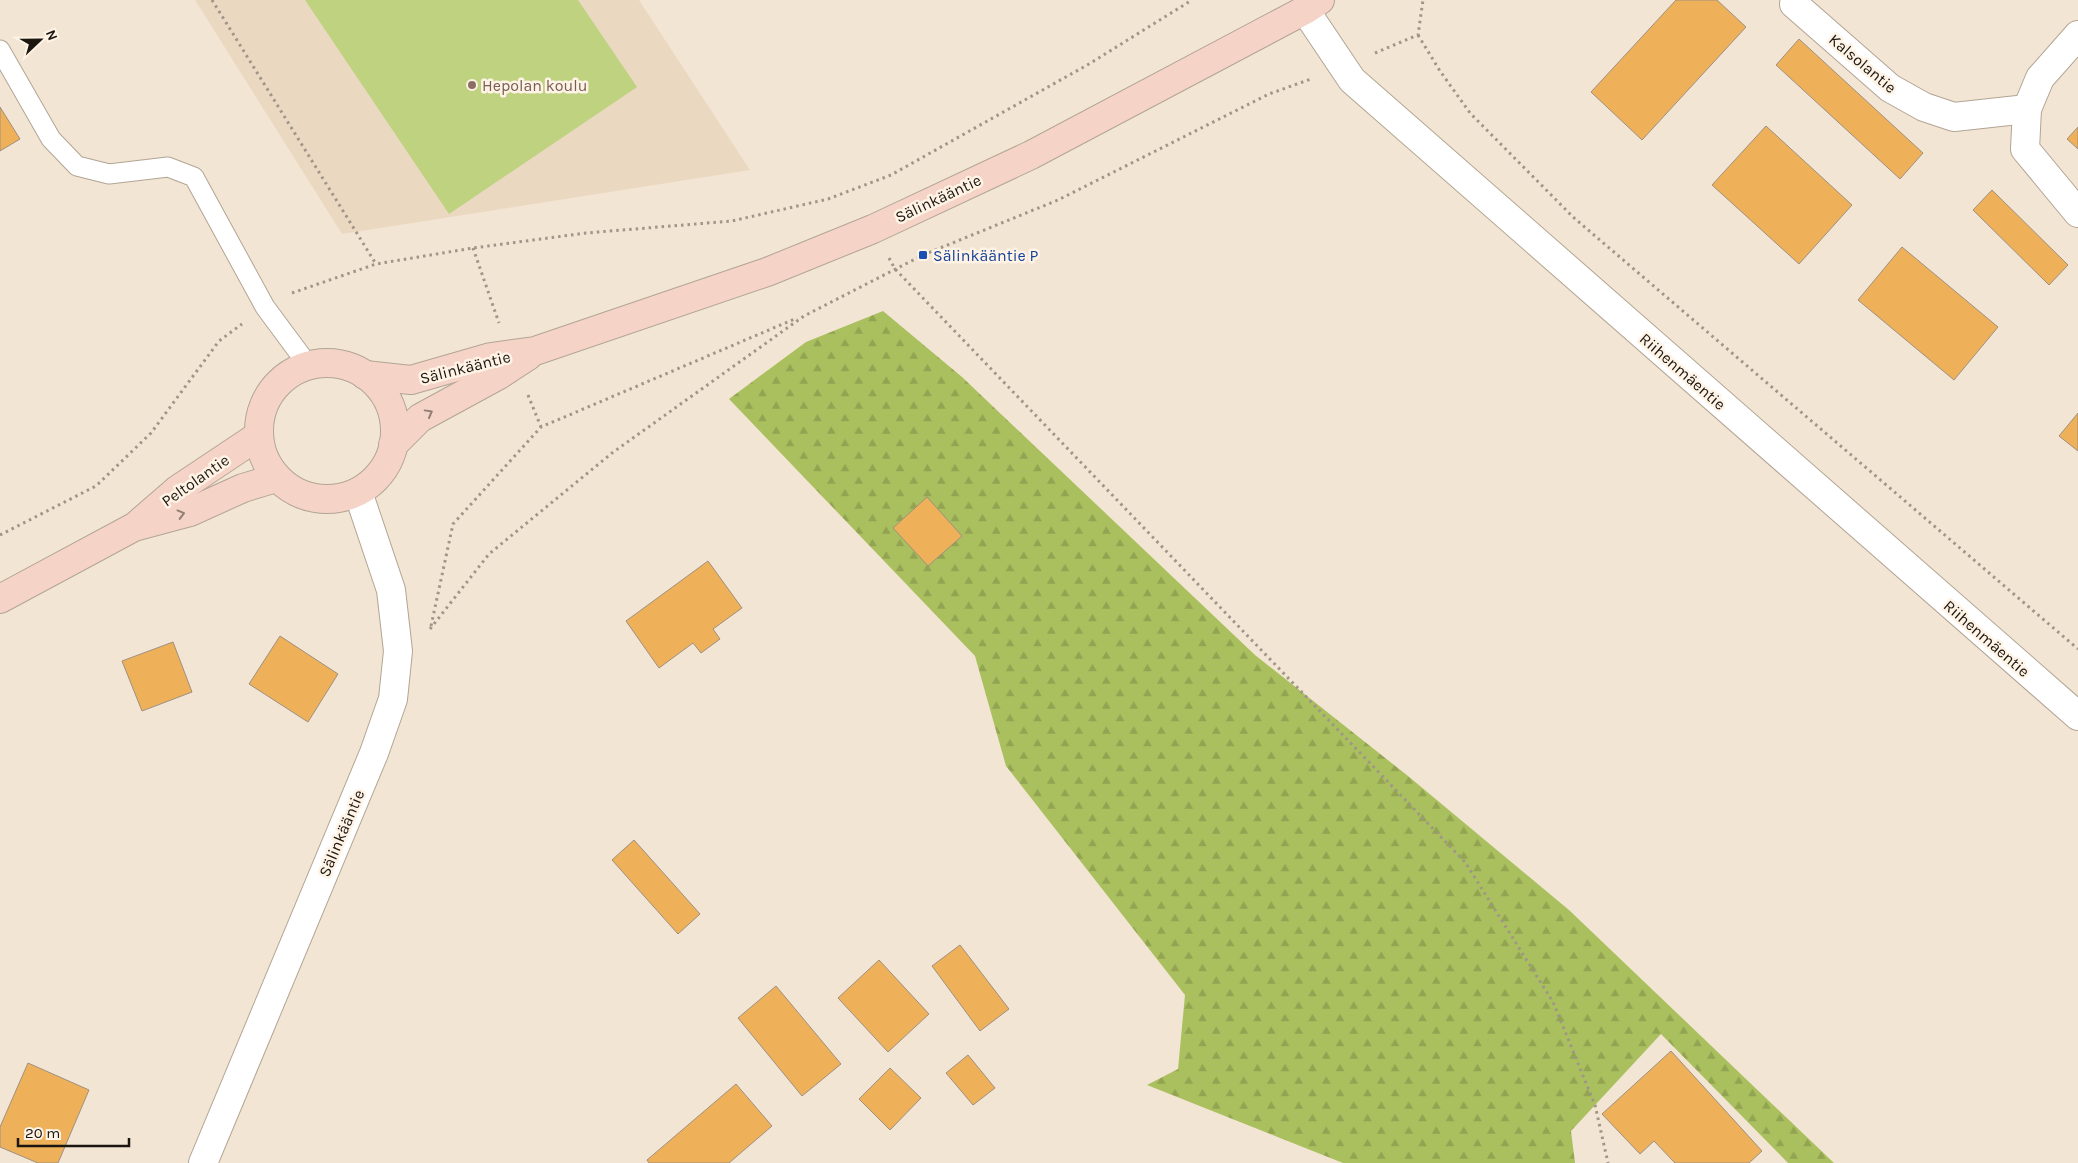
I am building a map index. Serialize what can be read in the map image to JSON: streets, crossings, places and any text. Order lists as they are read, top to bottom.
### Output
{
  "streets": {
    "main road": ["Sälinkääntie", "Peltolantie"],
    "street": ["Kalsolantie", "Riihenmäentie"]
  },
  "crossings": [
    ["Sälinkääntie", "Riihenmäentie"],
    ["Sälinkääntie", "Peltolantie"]
  ],
  "places": {
    "other": ["Hepolan koulu"],
    "transit": ["Sälinkääntie P"]
  },
  "scale_bar": "20 m",
  "north": "right"
}
